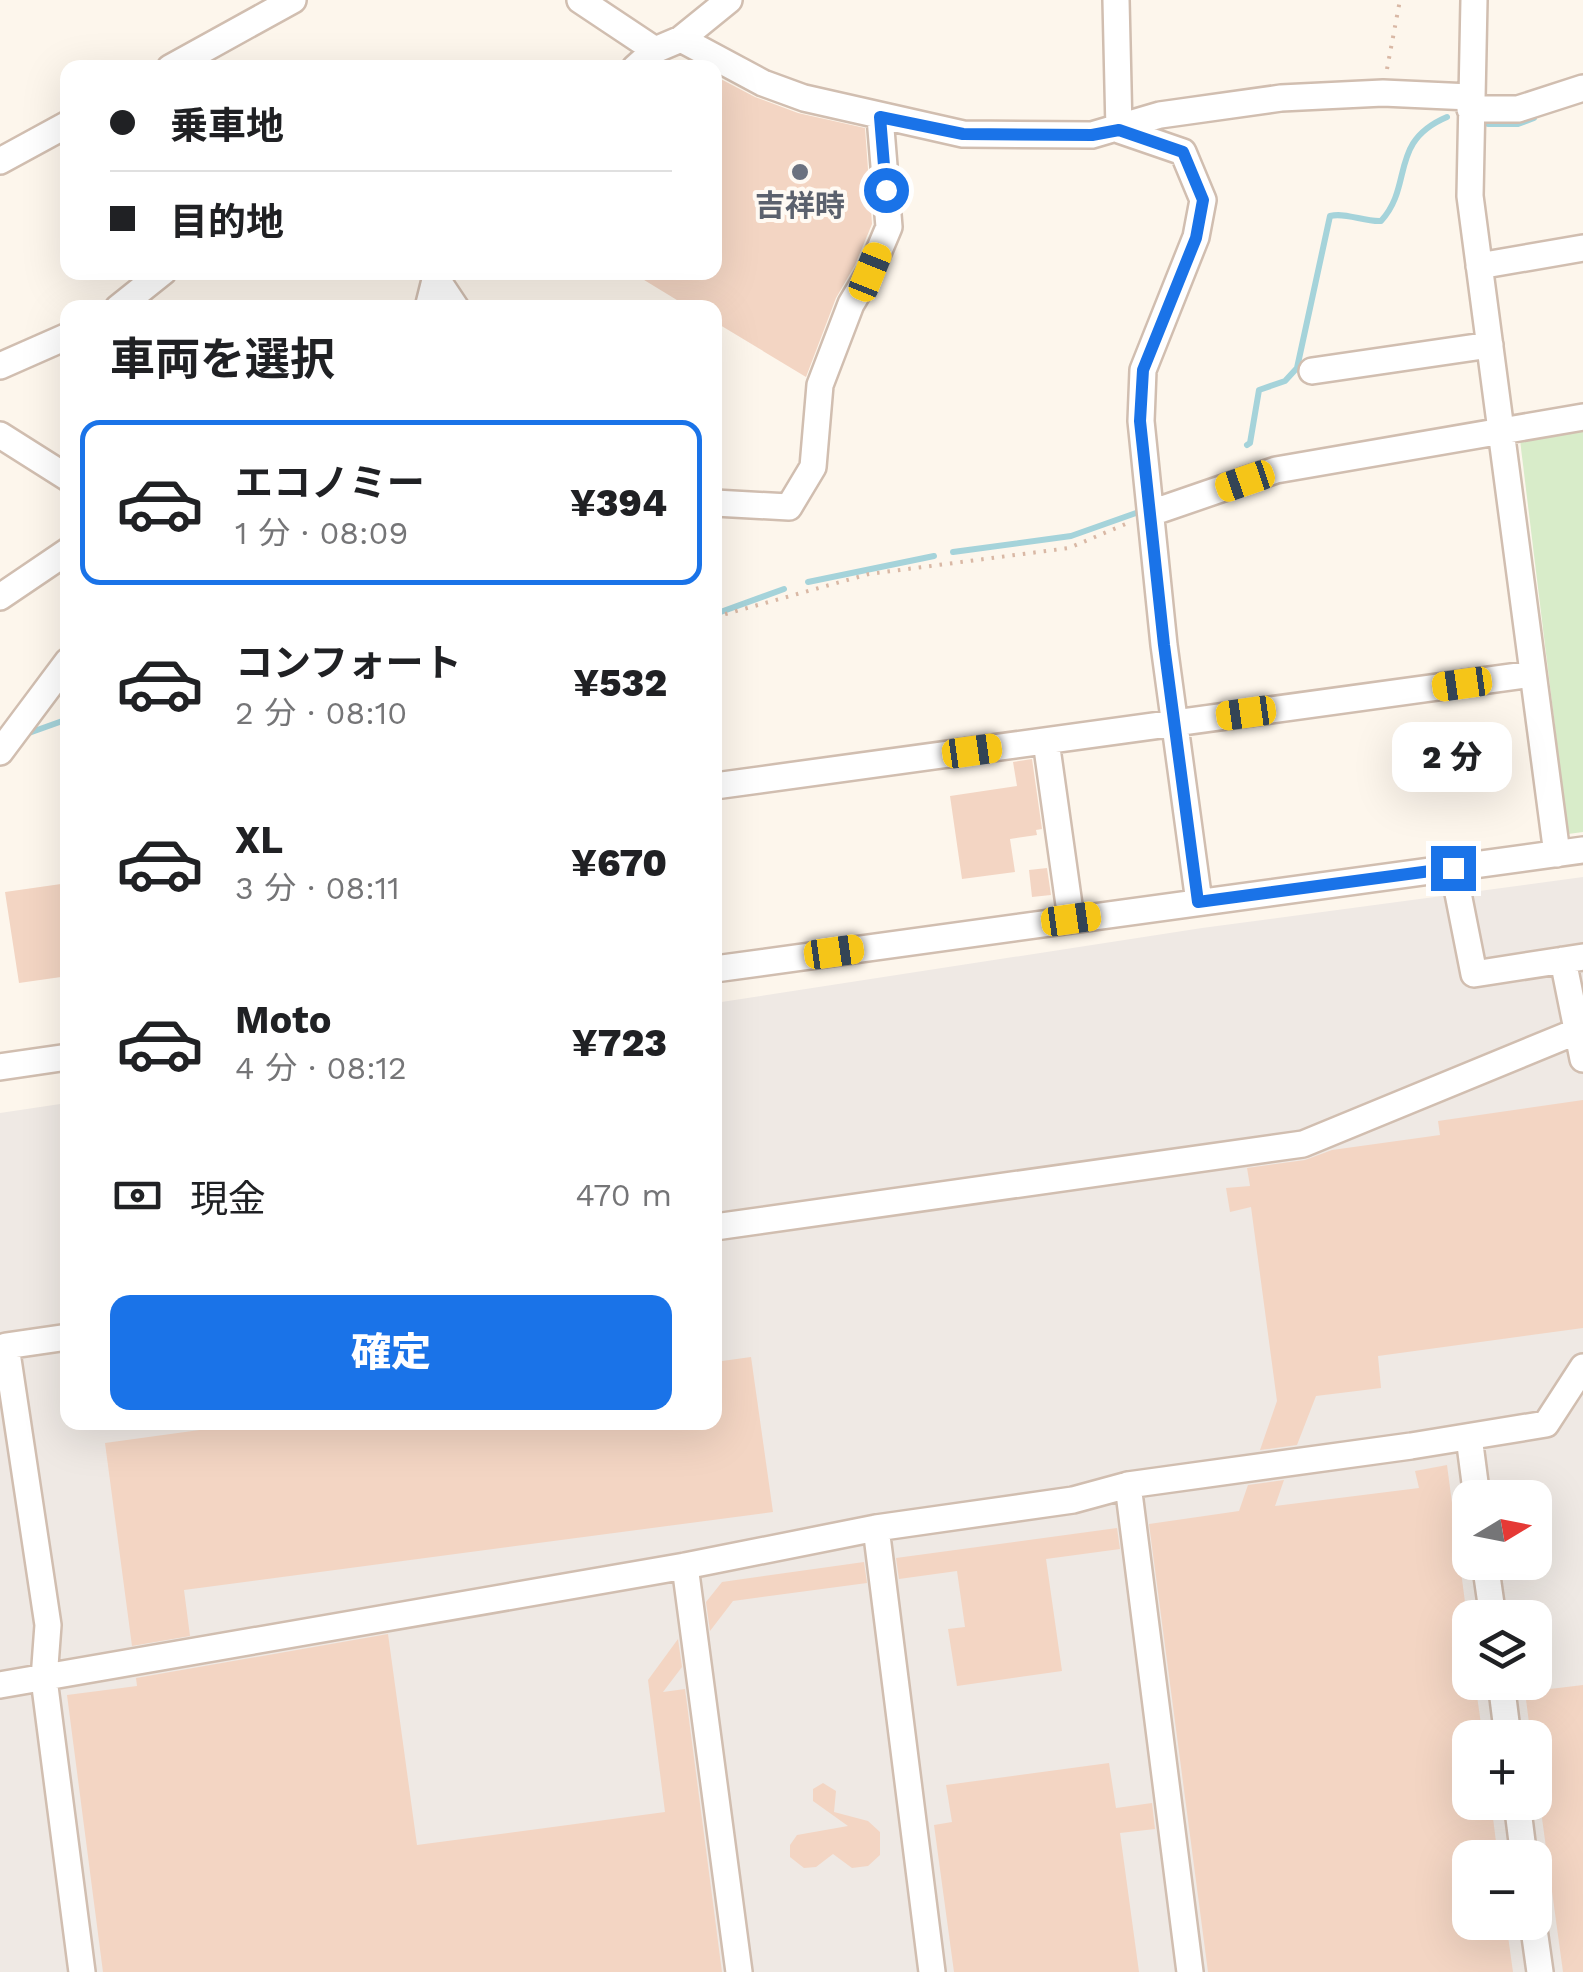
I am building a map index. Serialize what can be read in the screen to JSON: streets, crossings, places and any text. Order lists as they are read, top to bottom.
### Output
{
  "places": ["吉祥時"],
  "north": "right",
  "page": {
    "banner": ["乗車地", "目的地"],
    "heading": "車両を選択",
    "list": [
      {
        "name": "エコノミー",
        "note": "1 分 · 08:09",
        "value": "¥394"
      },
      {
        "name": "コンフォート",
        "note": "2 分 · 08:10",
        "value": "¥532"
      },
      {
        "name": "XL",
        "note": "3 分 · 08:11",
        "value": "¥670"
      },
      {
        "name": "Moto",
        "note": "4 分 · 08:12",
        "value": "¥723"
      }
    ],
    "bubble": "2 分",
    "pay": ["現金", "470 m"],
    "buttons": "確定",
    "map_buttons": ["+", "−"]
  }
}
